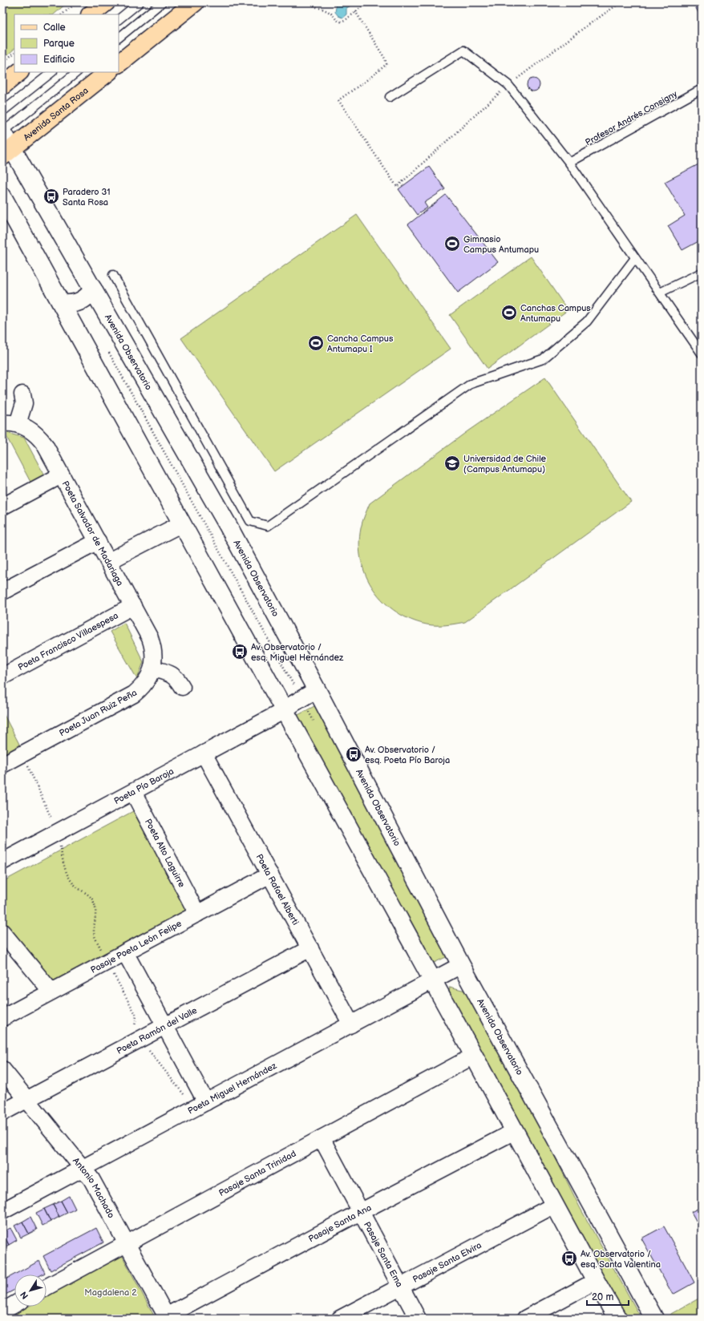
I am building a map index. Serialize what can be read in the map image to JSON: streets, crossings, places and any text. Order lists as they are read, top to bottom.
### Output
{
  "streets": {
    "main road": ["Avenida Santa Rosa", "Avenida Observatorio"],
    "street": [
      "Poeta Salvador de Madariaga",
      "Poeta Francisco Villaespesa",
      "Poeta Juan Ruiz Peña",
      "Poeta Pío Baroja",
      "Poeta Alto Laguirre",
      "Poeta Rafael Alberti",
      "Pasaje Poeta León Felipe",
      "Poeta Ramón del Valle",
      "Poeta Miguel Hernández",
      "Pasaje Santa Trinidad",
      "Antonio Machado",
      "Pasaje Santa Ana",
      "Pasaje Santa Ema",
      "Pasaje Santa Elvira"
    ],
    "lane": ["Profesor Andrés Consigny"]
  },
  "crossings": [
    ["Avenida Santa Rosa", "Avenida Observatorio"],
    ["Avenida Observatorio", "Poeta Pío Baroja"],
    ["Avenida Observatorio", "Poeta Miguel Hernández"],
    ["Poeta Salvador de Madariaga", "Poeta Francisco Villaespesa"],
    ["Poeta Salvador de Madariaga", "Poeta Juan Ruiz Peña"],
    ["Poeta Pío Baroja", "Poeta Alto Laguirre"],
    ["Poeta Pío Baroja", "Poeta Rafael Alberti"],
    ["Poeta Alto Laguirre", "Pasaje Poeta León Felipe"],
    ["Poeta Rafael Alberti", "Pasaje Poeta León Felipe"],
    ["Poeta Rafael Alberti", "Poeta Ramón del Valle"],
    ["Poeta Rafael Alberti", "Poeta Miguel Hernández"],
    ["Poeta Ramón del Valle", "Antonio Machado"],
    ["Poeta Miguel Hernández", "Antonio Machado"],
    ["Pasaje Santa Trinidad", "Antonio Machado"],
    ["Pasaje Santa Trinidad", "Pasaje Santa Ema"],
    ["Antonio Machado", "Pasaje Santa Ana"],
    ["Pasaje Santa Ana", "Pasaje Santa Ema"],
    ["Pasaje Santa Ema", "Pasaje Santa Elvira"]
  ],
  "parks": ["Magdalena 2"],
  "places": {
    "bus stop": [
      "Paradero 31 Santa Rosa",
      "Av. Observatorio / esq. Miguel Hernández",
      "Av. Observatorio / esq. Poeta Pío Baroja",
      "Av. Observatorio / esq. Santa Valentina"
    ],
    "sports": ["Gimnasio Campus Antumapu", "Canchas Campus Antumapu", "Cancha Campus Antumapu I"],
    "school or university": ["Universidad de Chile (Campus Antumapu)"]
  },
  "legend": ["Calle", "Parque", "Edificio"],
  "scale_bar": "20 m",
  "north": "bottom left"
}
